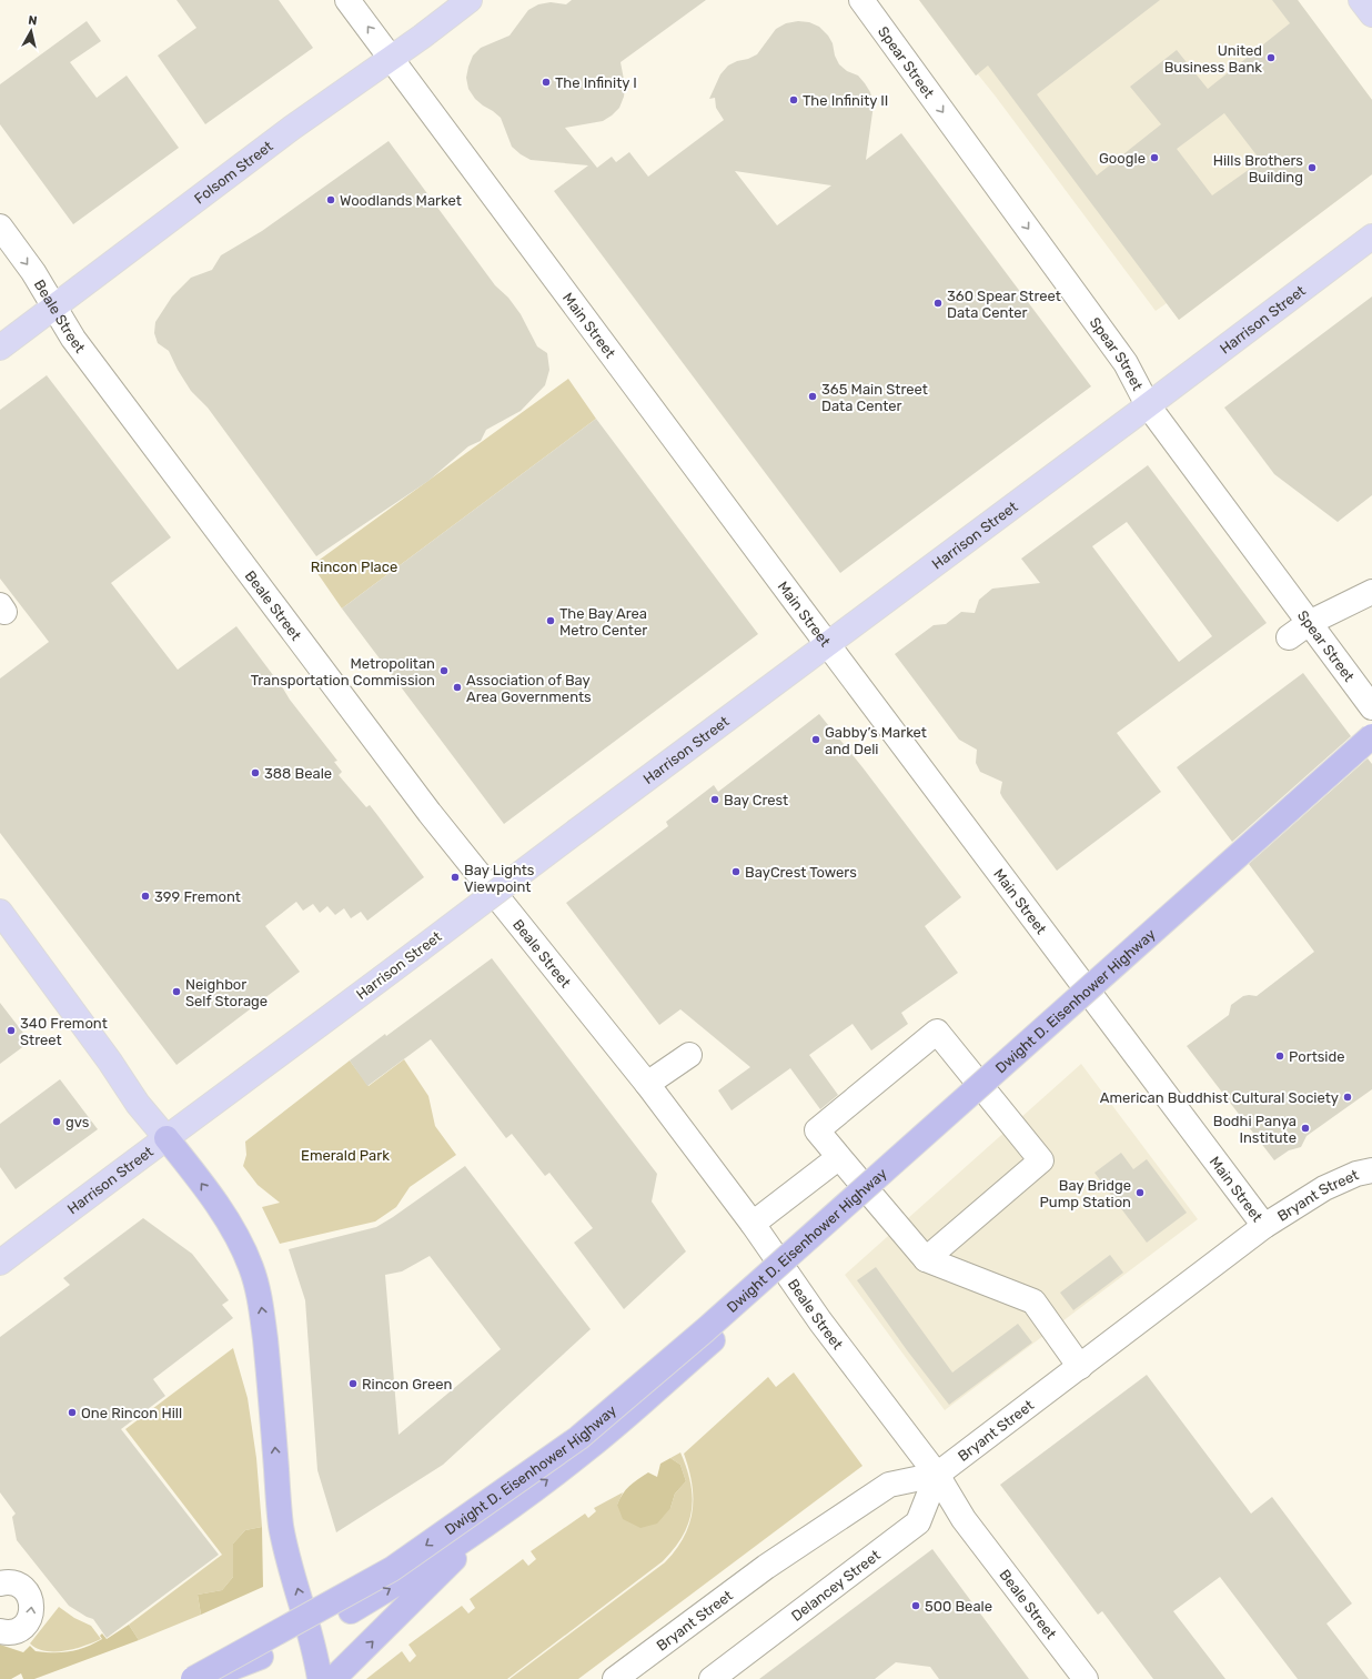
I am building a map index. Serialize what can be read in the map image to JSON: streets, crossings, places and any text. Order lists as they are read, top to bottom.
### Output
{
  "streets": {
    "highway": ["Dwight D. Eisenhower Highway"],
    "main road": ["Folsom Street", "Harrison Street"],
    "street": [
      "Spear Street",
      "Beale Street",
      "Main Street",
      "Bryant Street",
      "Delancey Street"
    ]
  },
  "crossings": [
    ["Spear Street", "Harrison Street"],
    ["Folsom Street", "Beale Street"],
    ["Folsom Street", "Main Street"],
    ["Beale Street", "Bryant Street"],
    ["Beale Street", "Delancey Street"],
    ["Harrison Street", "Main Street"],
    ["Main Street", "Bryant Street"],
    ["Bryant Street", "Delancey Street"]
  ],
  "one_way": ["Spear Street"],
  "parks": ["Rincon Place", "Emerald Park"],
  "places": [
    "United Business Bank",
    "The Infinity I",
    "The Infinity II",
    "Google",
    "Hills Brothers Building",
    "Woodlands Market",
    "360 Spear Street Data Center",
    "365 Main Street Data Center",
    "The Bay Area Metro Center",
    "Metropolitan Transportation Commission",
    "Association of Bay Area Governments",
    "Gabby’s Market and Deli",
    "388 Beale",
    "Bay Crest",
    "BayCrest Towers",
    "Bay Lights Viewpoint",
    "399 Fremont",
    "Neighbor Self Storage",
    "340 Fremont Street",
    "Portside",
    "American Buddhist Cultural Society",
    "gvs",
    "Bodhi Panya Institute",
    "Bay Bridge Pump Station",
    "Rincon Green",
    "One Rincon Hill",
    "500 Beale"
  ],
  "north": "top"
}
